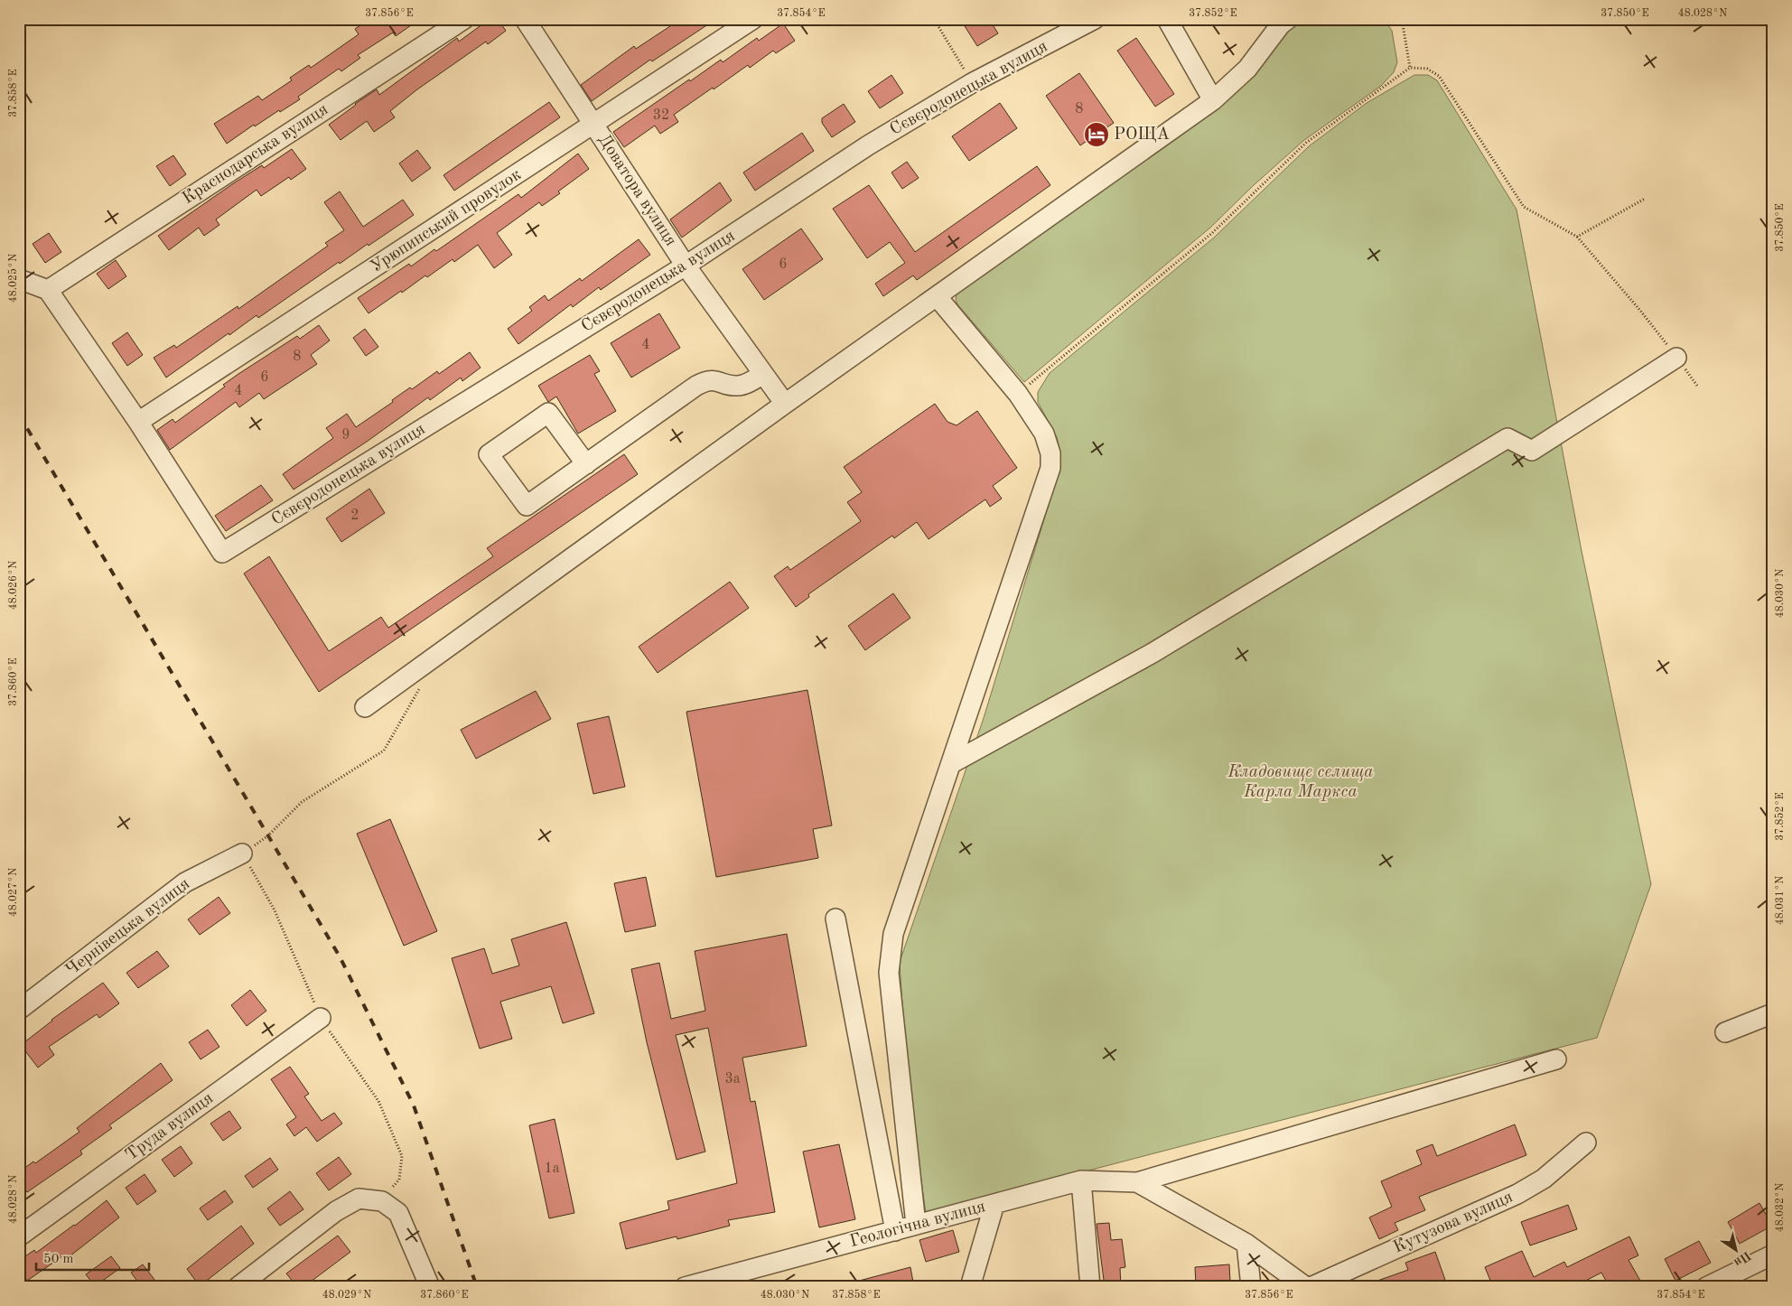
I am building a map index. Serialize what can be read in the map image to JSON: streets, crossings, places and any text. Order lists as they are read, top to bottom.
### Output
{
  "streets": {
    "street": [
      "Сєвєродонецька вулиця",
      "Краснодарська вулиця",
      "Доватора вулиця",
      "Урюпинський провулок",
      "Чернівецька вулиця",
      "Труда вулиця",
      "Кутузова вулиця",
      "Геологічна вулиця"
    ]
  },
  "crossings": [
    ["Сєвєродонецька вулиця", "Доватора вулиця"],
    ["Сєвєродонецька вулиця", "Урюпинський провулок"],
    ["Доватора вулиця", "Урюпинський провулок"]
  ],
  "parks": ["Кладовище селища Карла Маркса"],
  "places": {
    "hotel": ["РОЩА"]
  },
  "house_numbers": [
    "8",
    "32",
    "6",
    "4",
    "8",
    "6",
    "4",
    "9",
    "2",
    "3а",
    "1а"
  ],
  "scale_bar": "50 m",
  "north": "bottom right",
  "coordinates": [
    "37.856°E",
    "37.854°E",
    "37.852°E",
    "37.850°E",
    "48.028°N",
    "37.858°E",
    "48.025°N",
    "48.026°N",
    "48.030°N",
    "37.860°E",
    "48.027°N",
    "48.031°N",
    "48.032°N",
    "48.029°N"
  ]
}
